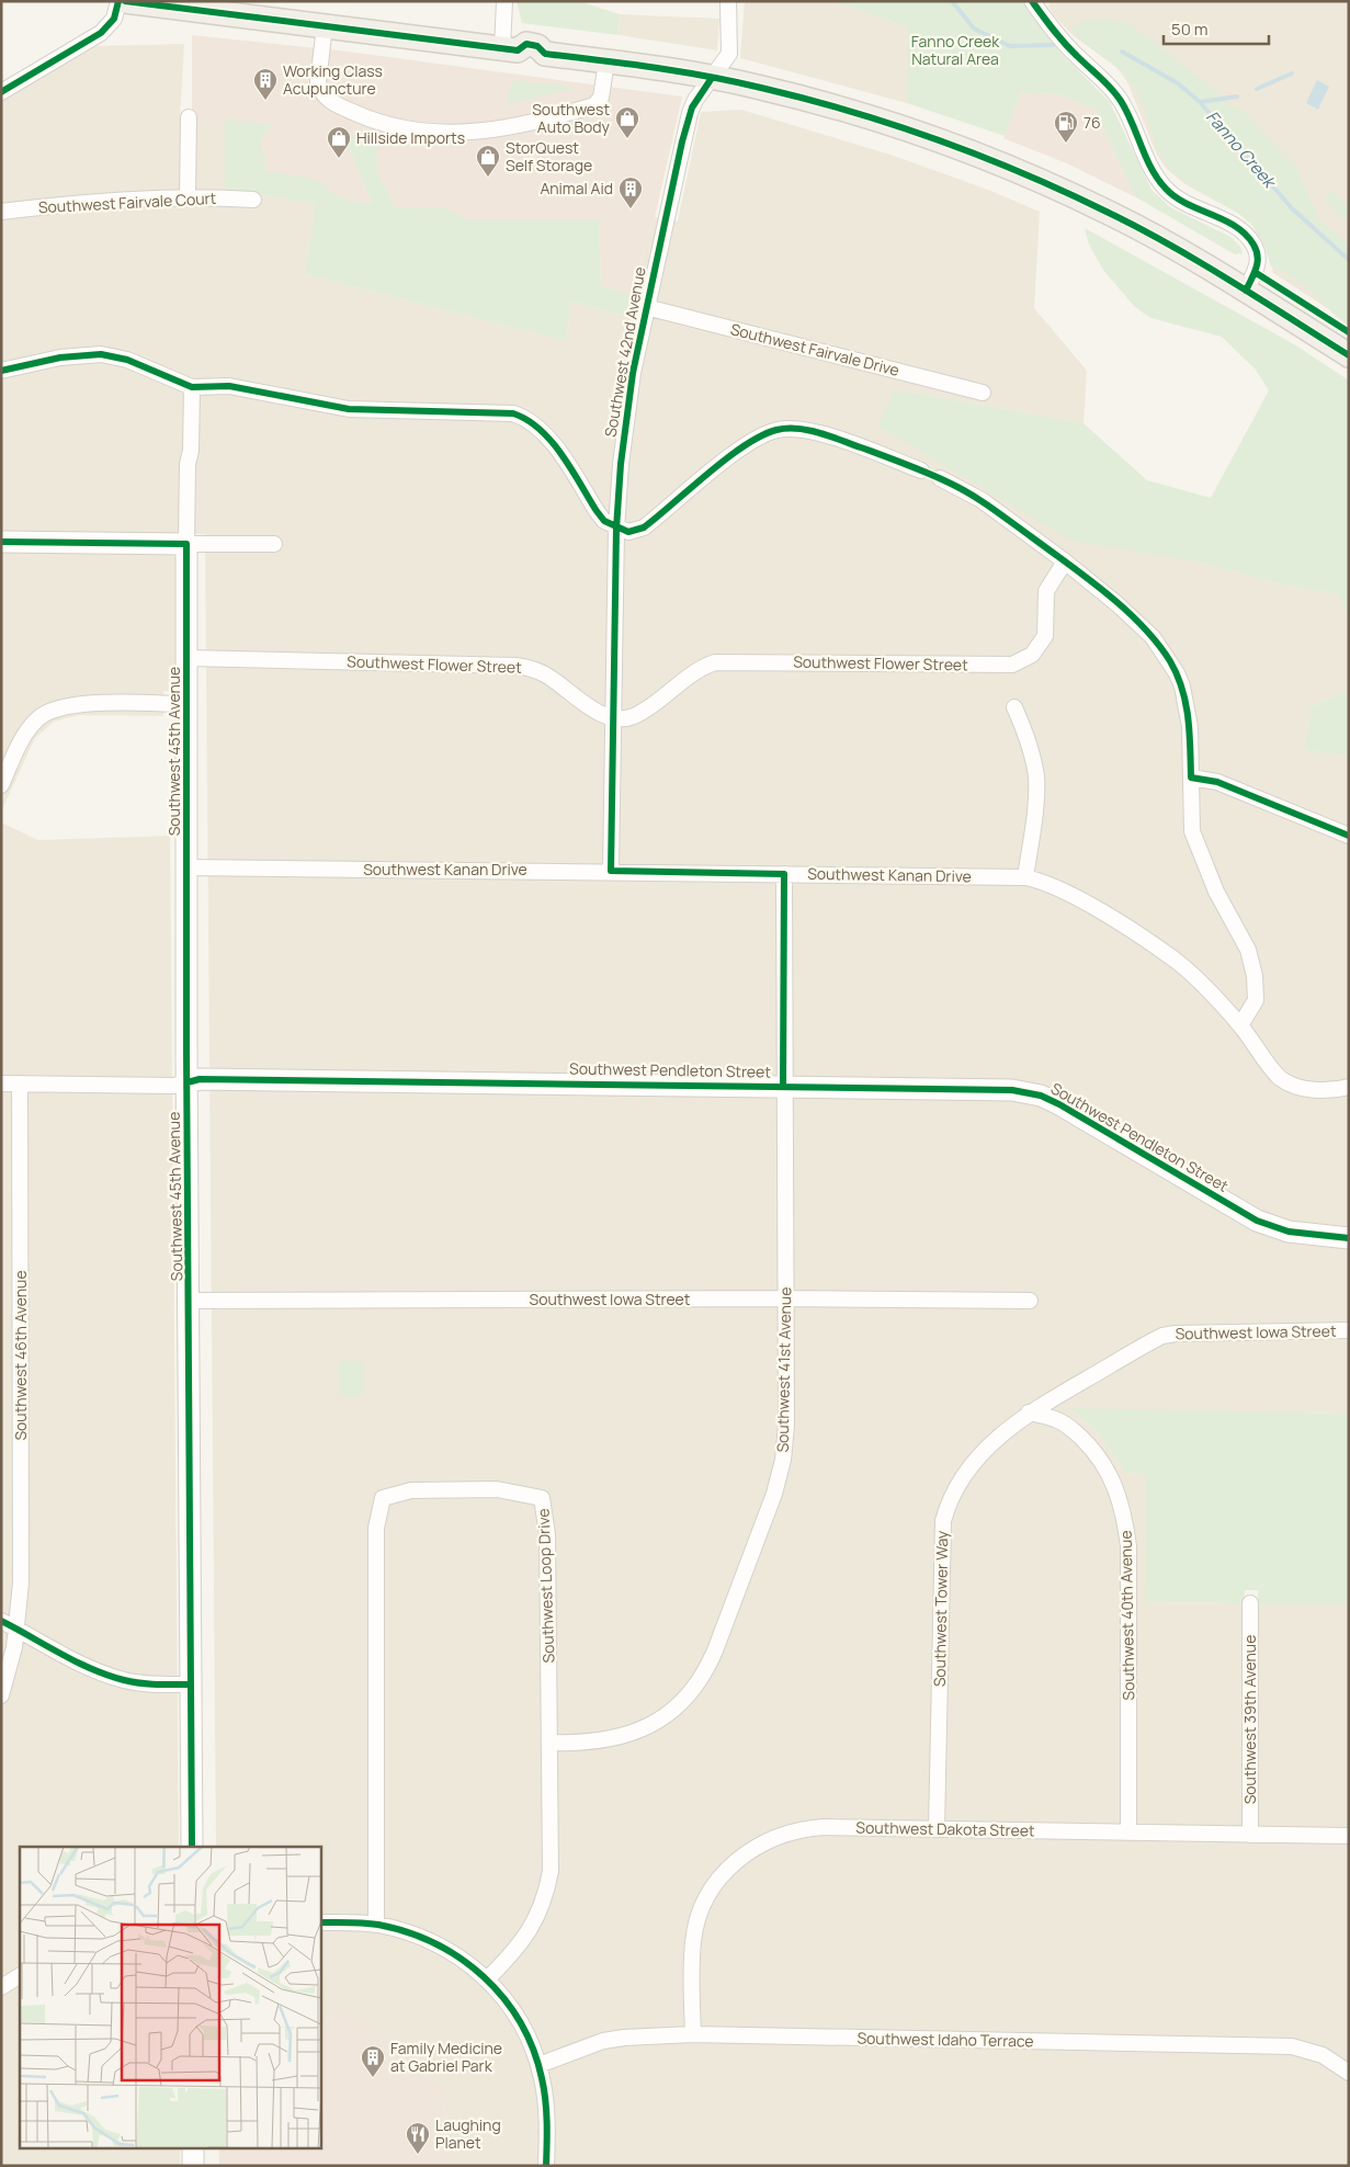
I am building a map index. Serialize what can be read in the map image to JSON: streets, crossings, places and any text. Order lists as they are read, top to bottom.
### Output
{
  "streets": {
    "street": [
      "Southwest Fairvale Court",
      "Southwest Fairvale Drive",
      "Southwest 42nd Avenue",
      "Southwest Flower Street",
      "Southwest 45th Avenue",
      "Southwest Kanan Drive",
      "Southwest Pendleton Street",
      "Southwest Iowa Street",
      "Southwest 46th Avenue",
      "Southwest 41st Avenue",
      "Southwest Loop Drive",
      "Southwest Tower Way",
      "Southwest 40th Avenue",
      "Southwest 39th Avenue",
      "Southwest Dakota Street",
      "Southwest Idaho Terrace"
    ]
  },
  "crossings": [
    ["Southwest Fairvale Drive", "Southwest 42nd Avenue"],
    ["Southwest 42nd Avenue", "Southwest Flower Street"],
    ["Southwest 42nd Avenue", "Southwest Kanan Drive"],
    ["Southwest Flower Street", "Southwest 45th Avenue"],
    ["Southwest 45th Avenue", "Southwest Kanan Drive"],
    ["Southwest 45th Avenue", "Southwest Pendleton Street"],
    ["Southwest 45th Avenue", "Southwest Iowa Street"],
    ["Southwest Kanan Drive", "Southwest 41st Avenue"],
    ["Southwest Pendleton Street", "Southwest 46th Avenue"],
    ["Southwest Pendleton Street", "Southwest 41st Avenue"],
    ["Southwest Iowa Street", "Southwest 41st Avenue"],
    ["Southwest Iowa Street", "Southwest Tower Way"],
    ["Southwest 41st Avenue", "Southwest Loop Drive"],
    ["Southwest Tower Way", "Southwest 40th Avenue"],
    ["Southwest Tower Way", "Southwest Dakota Street"],
    ["Southwest 40th Avenue", "Southwest Dakota Street"],
    ["Southwest 39th Avenue", "Southwest Dakota Street"],
    ["Southwest Dakota Street", "Southwest Idaho Terrace"]
  ],
  "water": ["Fanno Creek"],
  "parks": ["Fanno Creek Natural Area"],
  "places": {
    "building": ["Working Class Acupuncture", "Animal Aid", "Family Medicine at Gabriel Park"],
    "shop": ["Southwest Auto Body", "Hillside Imports", "StorQuest Self Storage"],
    "fuel station": ["76"],
    "restaurant": ["Laughing Planet"]
  },
  "scale_bar": "50 m"
}
